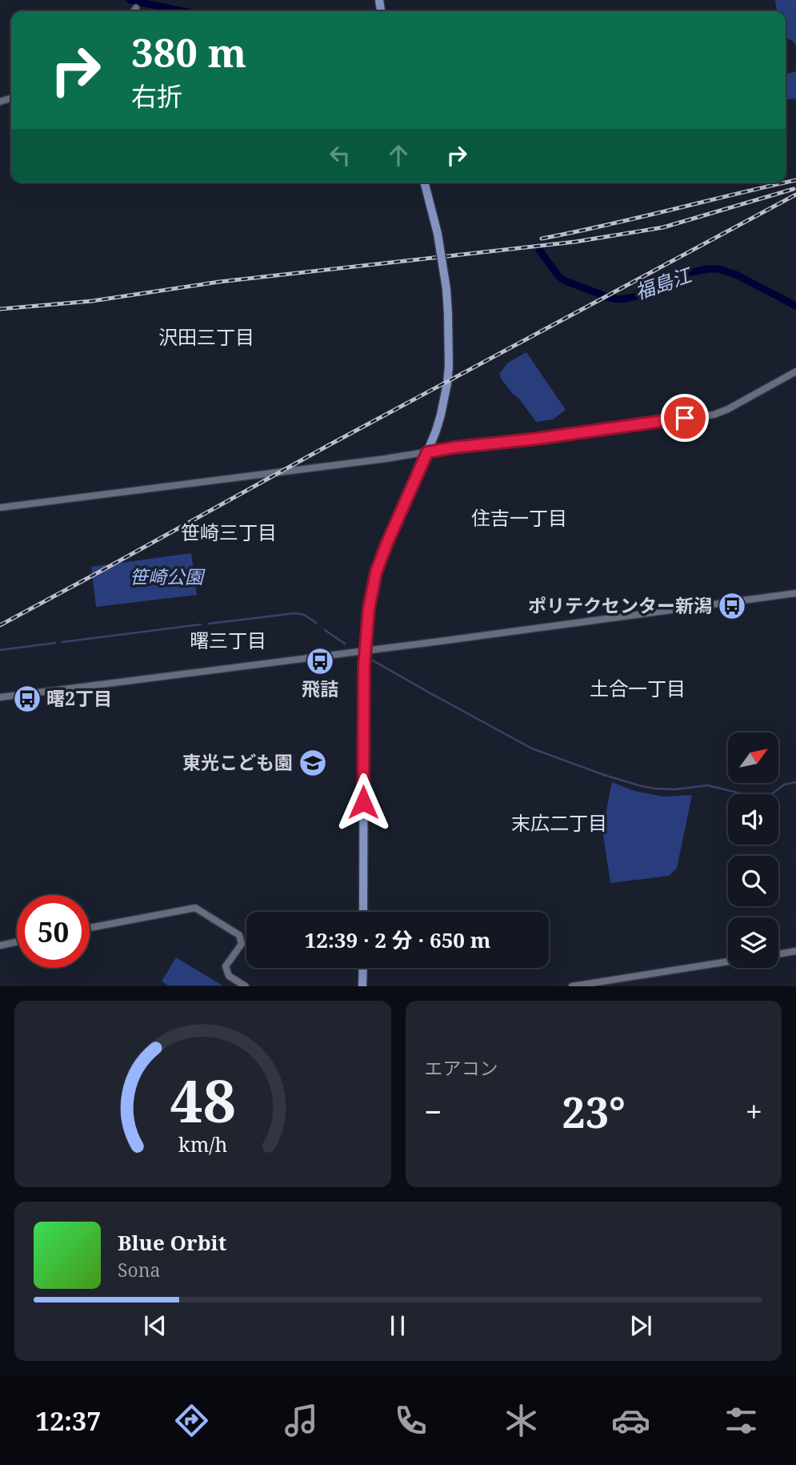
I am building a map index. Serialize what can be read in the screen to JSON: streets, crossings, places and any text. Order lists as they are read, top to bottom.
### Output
{
  "districts": [
    "沢田三丁目",
    "住吉一丁目",
    "笹崎三丁目",
    "曙三丁目",
    "土合一丁目",
    "末広二丁目"
  ],
  "water": ["福島江"],
  "parks": ["笹崎公園"],
  "places": {
    "bus stop": ["ポリテクセンター新潟", "飛詰", "曙2丁目"],
    "school or university": ["東光こども園"]
  },
  "north": "top right",
  "page": {
    "turn": ["380 m", "右折"],
    "limit": "50",
    "trip": "12:39 · 2 分 · 650 m",
    "tile": "エアコン",
    "heat": ["−", "23°", "+"],
    "song": ["Blue Orbit", "Sona"],
    "tabs": "12:37",
    "gauge": ["48", "km/h"]
  }
}
